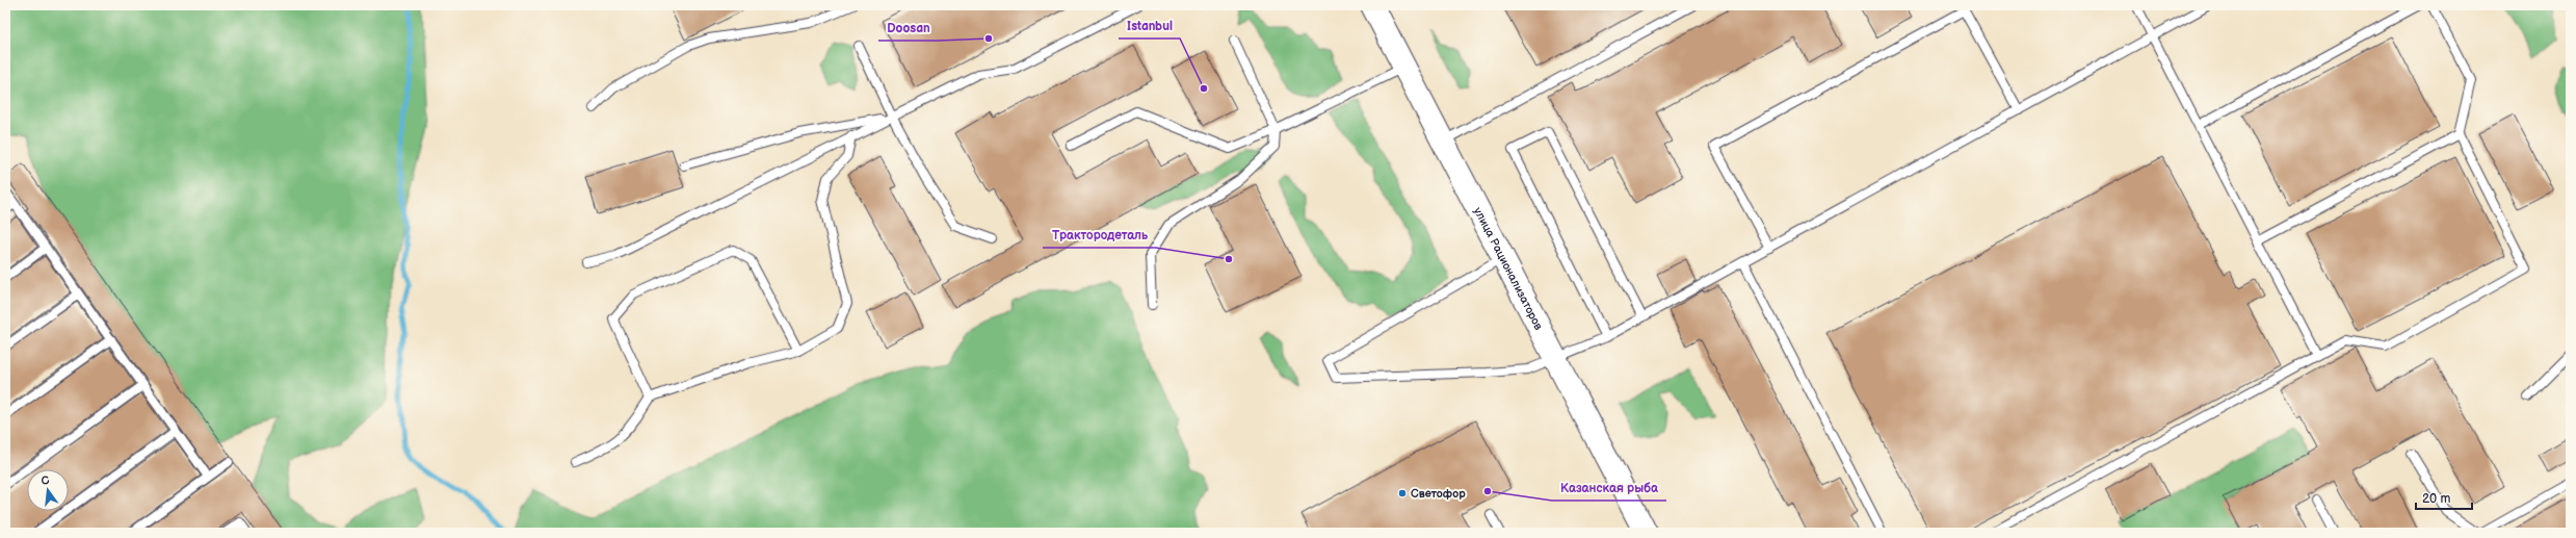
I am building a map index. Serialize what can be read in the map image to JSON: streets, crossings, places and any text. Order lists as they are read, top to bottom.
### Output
{
  "streets": {
    "main road": ["улица Рационализаторов"]
  },
  "places": [
    "Doosan",
    "Istanbul",
    "Трактородеталь",
    "Казанская рыба",
    "Светофор"
  ],
  "scale_bar": "20 m",
  "north": "top"
}
